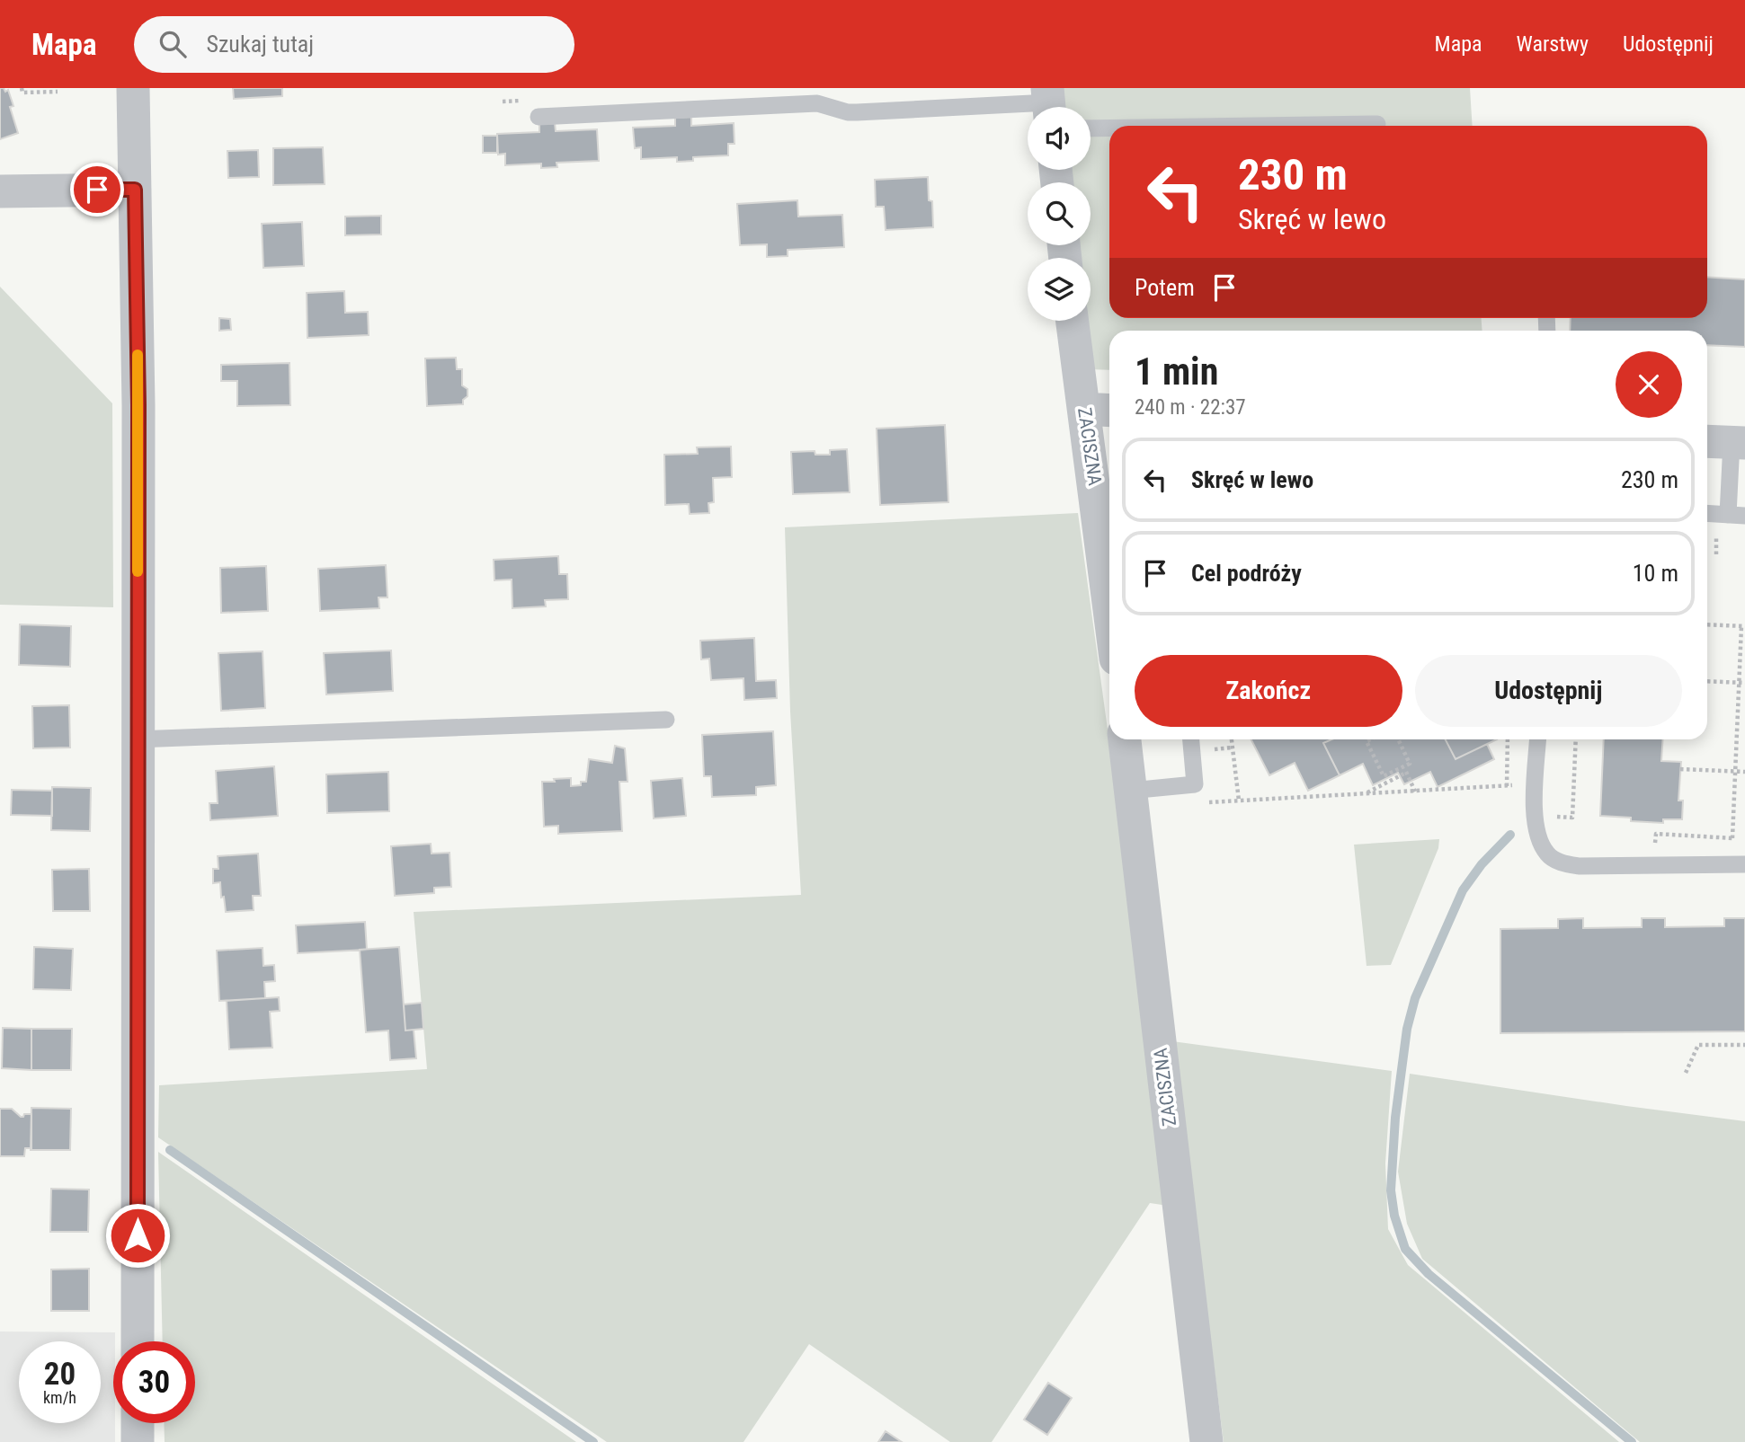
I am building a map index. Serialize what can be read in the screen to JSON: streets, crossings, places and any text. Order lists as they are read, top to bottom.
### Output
{
  "streets": {
    "street": ["ZACISZNA"]
  },
  "page": {
    "header": "Mapa",
    "search": "Szukaj tutaj",
    "nav": ["Mapa", "Warstwy", "Udostępnij"],
    "turn": ["230 m", "Skręć w lewo"],
    "then": "Potem",
    "heading": ["1 min", "240 m · 22:37"],
    "list": [
      {
        "name": "Skręć w lewo",
        "value": "230 m"
      },
      {
        "name": "Cel podróży",
        "value": "10 m"
      }
    ],
    "buttons": ["Zakończ", "Udostępnij"],
    "speed": "20 km/h",
    "limit": "30"
  }
}
